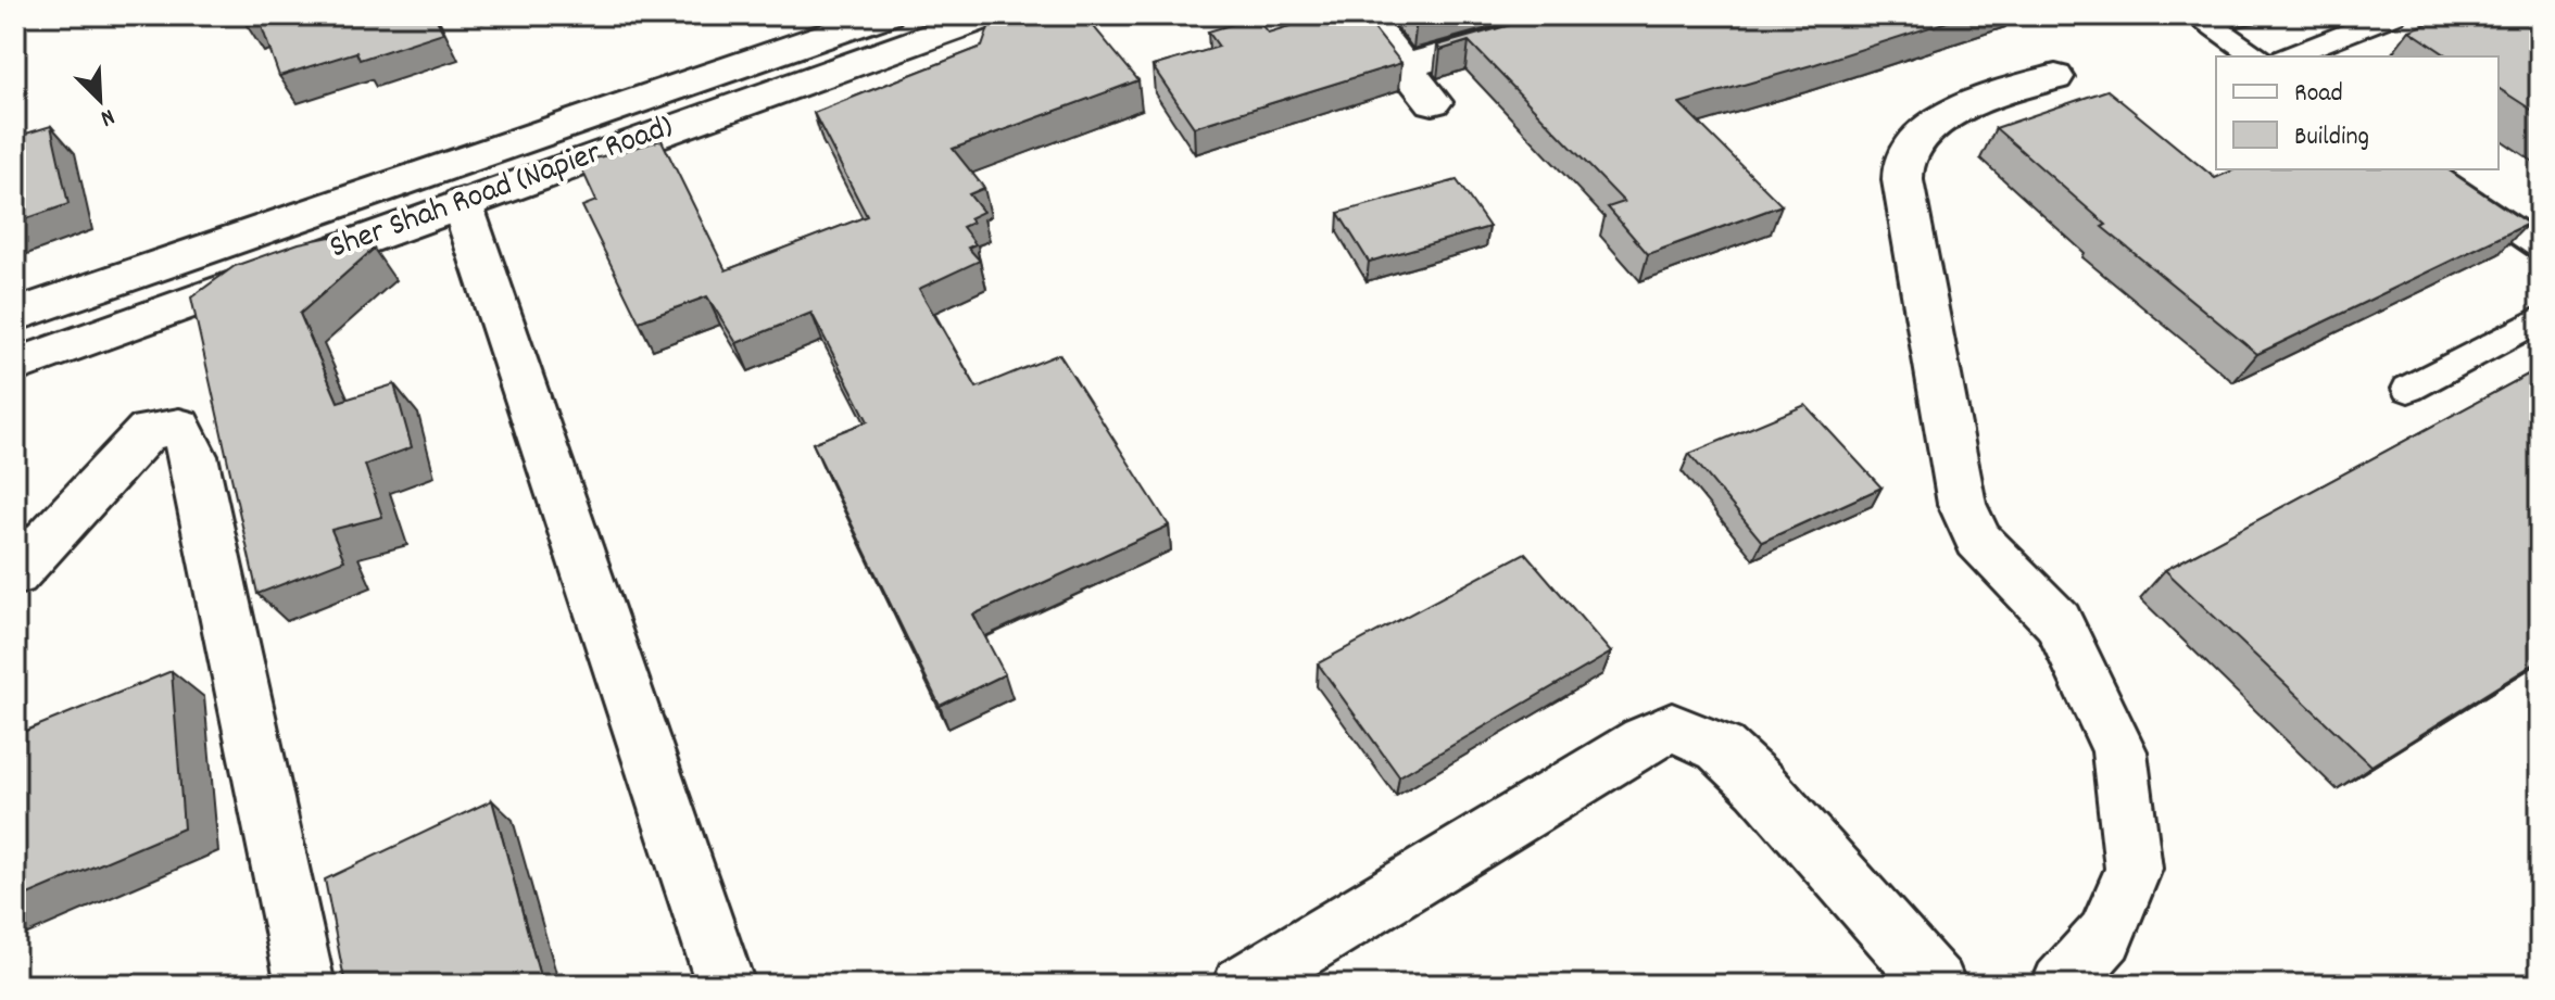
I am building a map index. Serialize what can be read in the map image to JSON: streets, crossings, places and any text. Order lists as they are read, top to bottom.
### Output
{
  "streets": {
    "street": ["Sher Shah Road (Napier Road)"]
  },
  "legend": ["Road", "Building"],
  "north": "bottom right"
}
